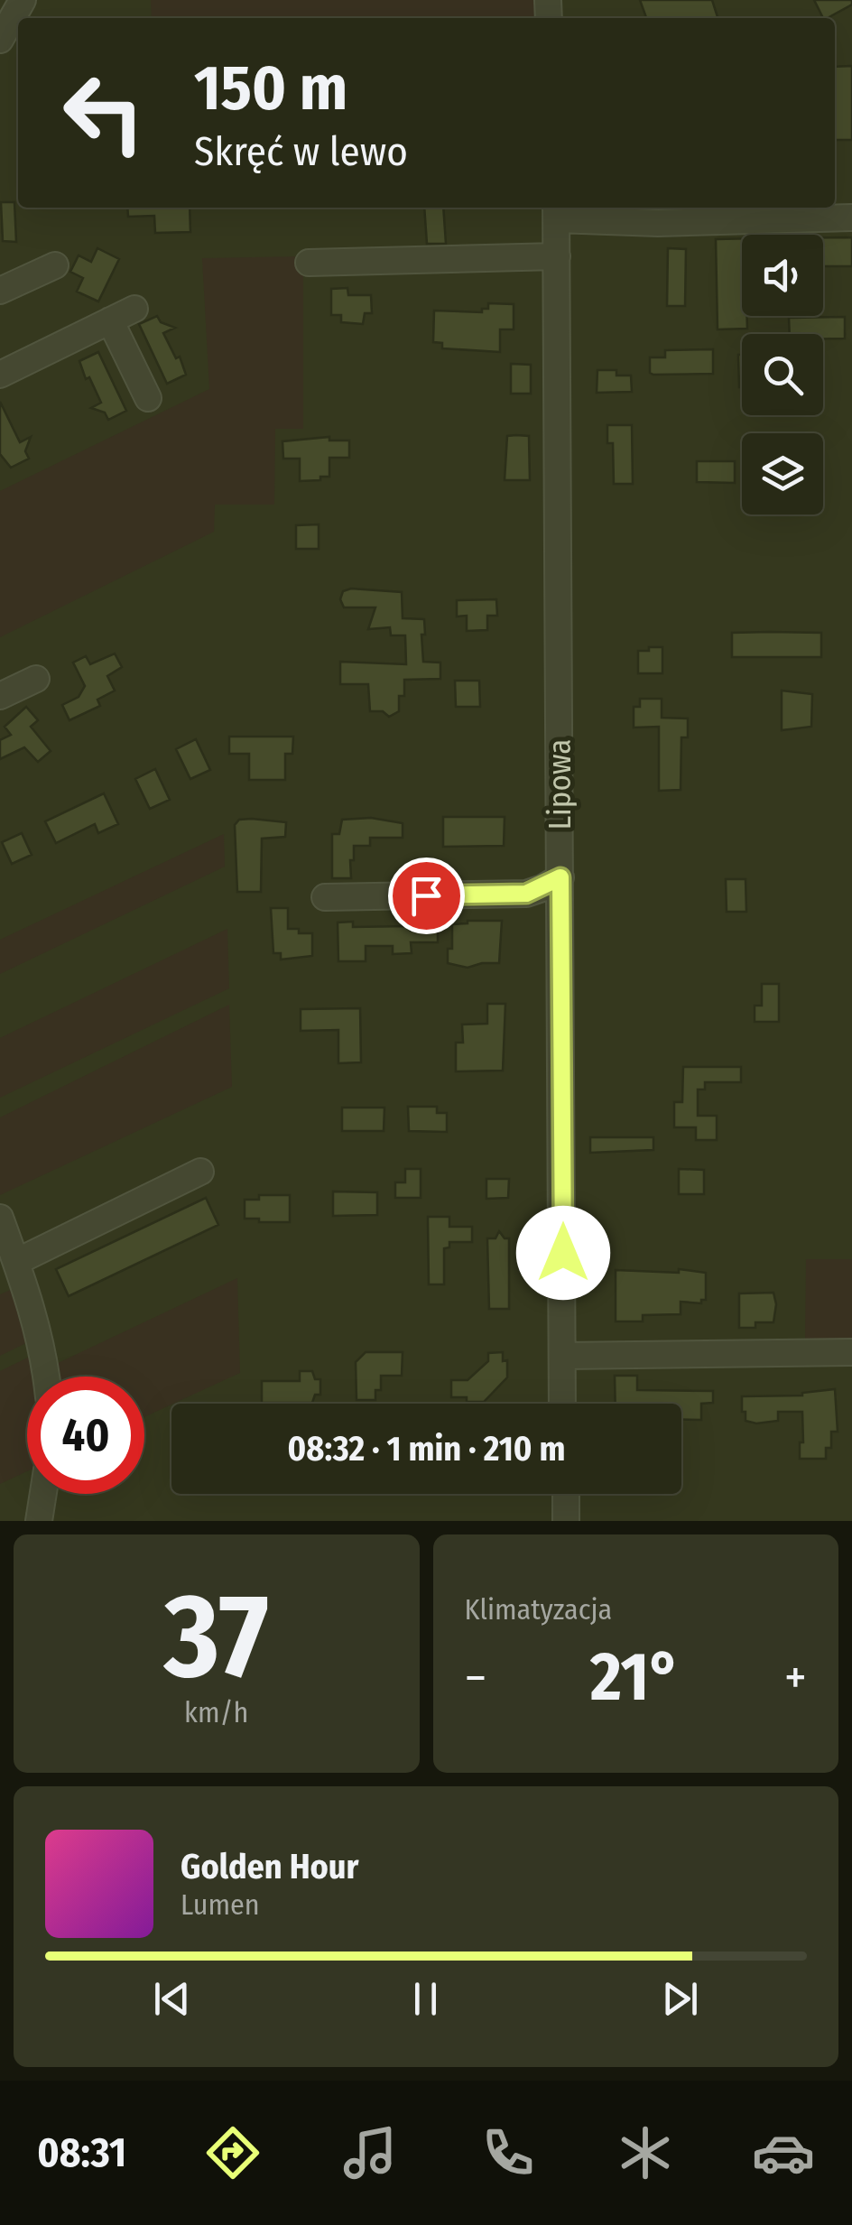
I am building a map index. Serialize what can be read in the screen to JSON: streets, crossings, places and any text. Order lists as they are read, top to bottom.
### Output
{
  "streets": {
    "street": ["Lipowa"]
  },
  "page": {
    "turn": ["150 m", "Skręć w lewo"],
    "limit": "40",
    "trip": "08:32 · 1 min · 210 m",
    "tile": [
      ["37", "km/h"],
      "Klimatyzacja"
    ],
    "heat": ["−", "21°", "+"],
    "song": ["Golden Hour", "Lumen"],
    "tabs": "08:31"
  }
}
